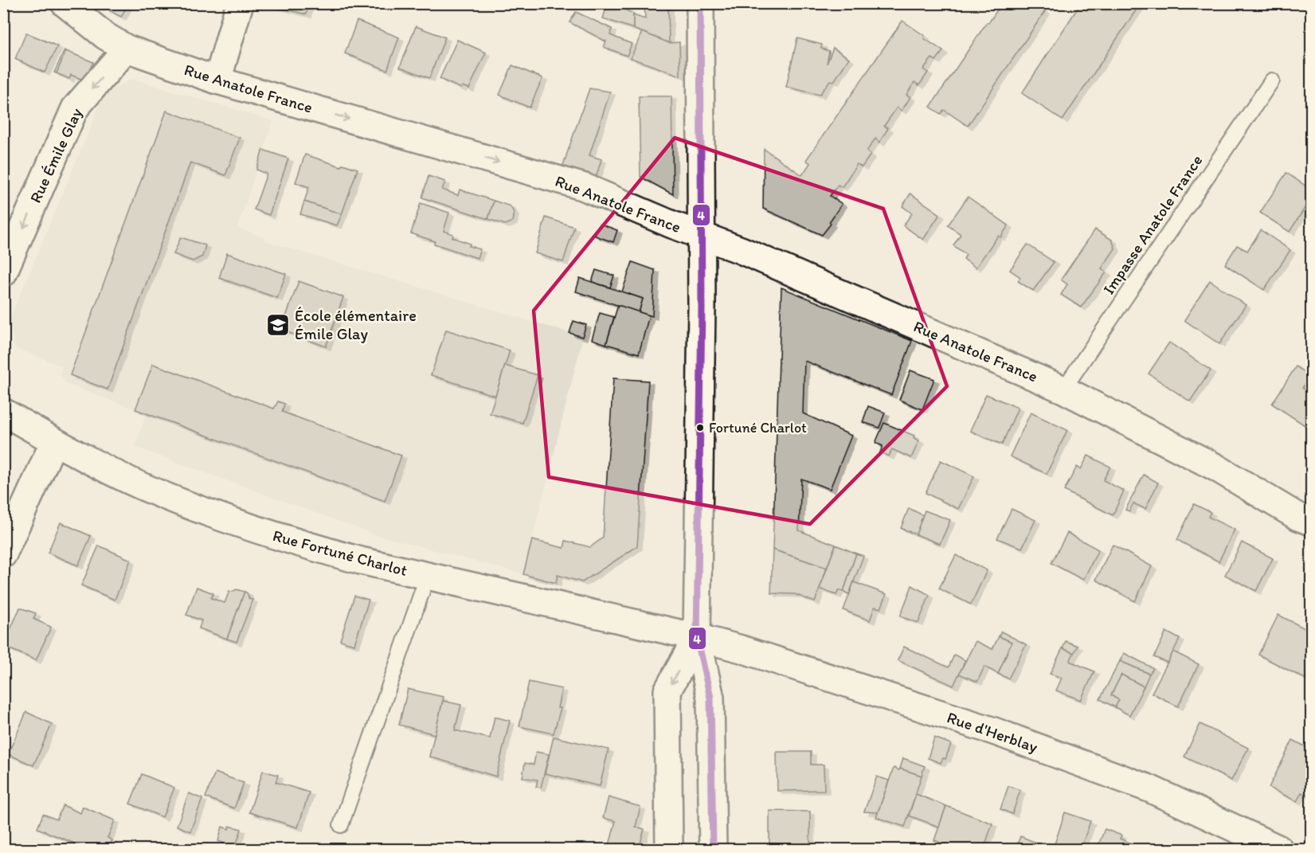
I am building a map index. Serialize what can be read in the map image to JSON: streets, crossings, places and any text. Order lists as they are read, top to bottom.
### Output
{
  "streets": {
    "street": [
      "Rue Anatole France",
      "Rue Émile Glay",
      "Rue Fortuné Charlot",
      "Rue d'Herblay"
    ],
    "lane": ["Impasse Anatole France"]
  },
  "crossings": [
    ["Rue Anatole France", "Rue Émile Glay"],
    ["Rue Anatole France", "Impasse Anatole France"],
    ["Rue Fortuné Charlot", "Rue d'Herblay"]
  ],
  "one_way": ["Rue Anatole France", "Rue Émile Glay"],
  "places": {
    "school or university": ["École élémentaire Émile Glay"],
    "other": ["Fortuné Charlot"]
  },
  "lines": ["transit line 4"]
}
